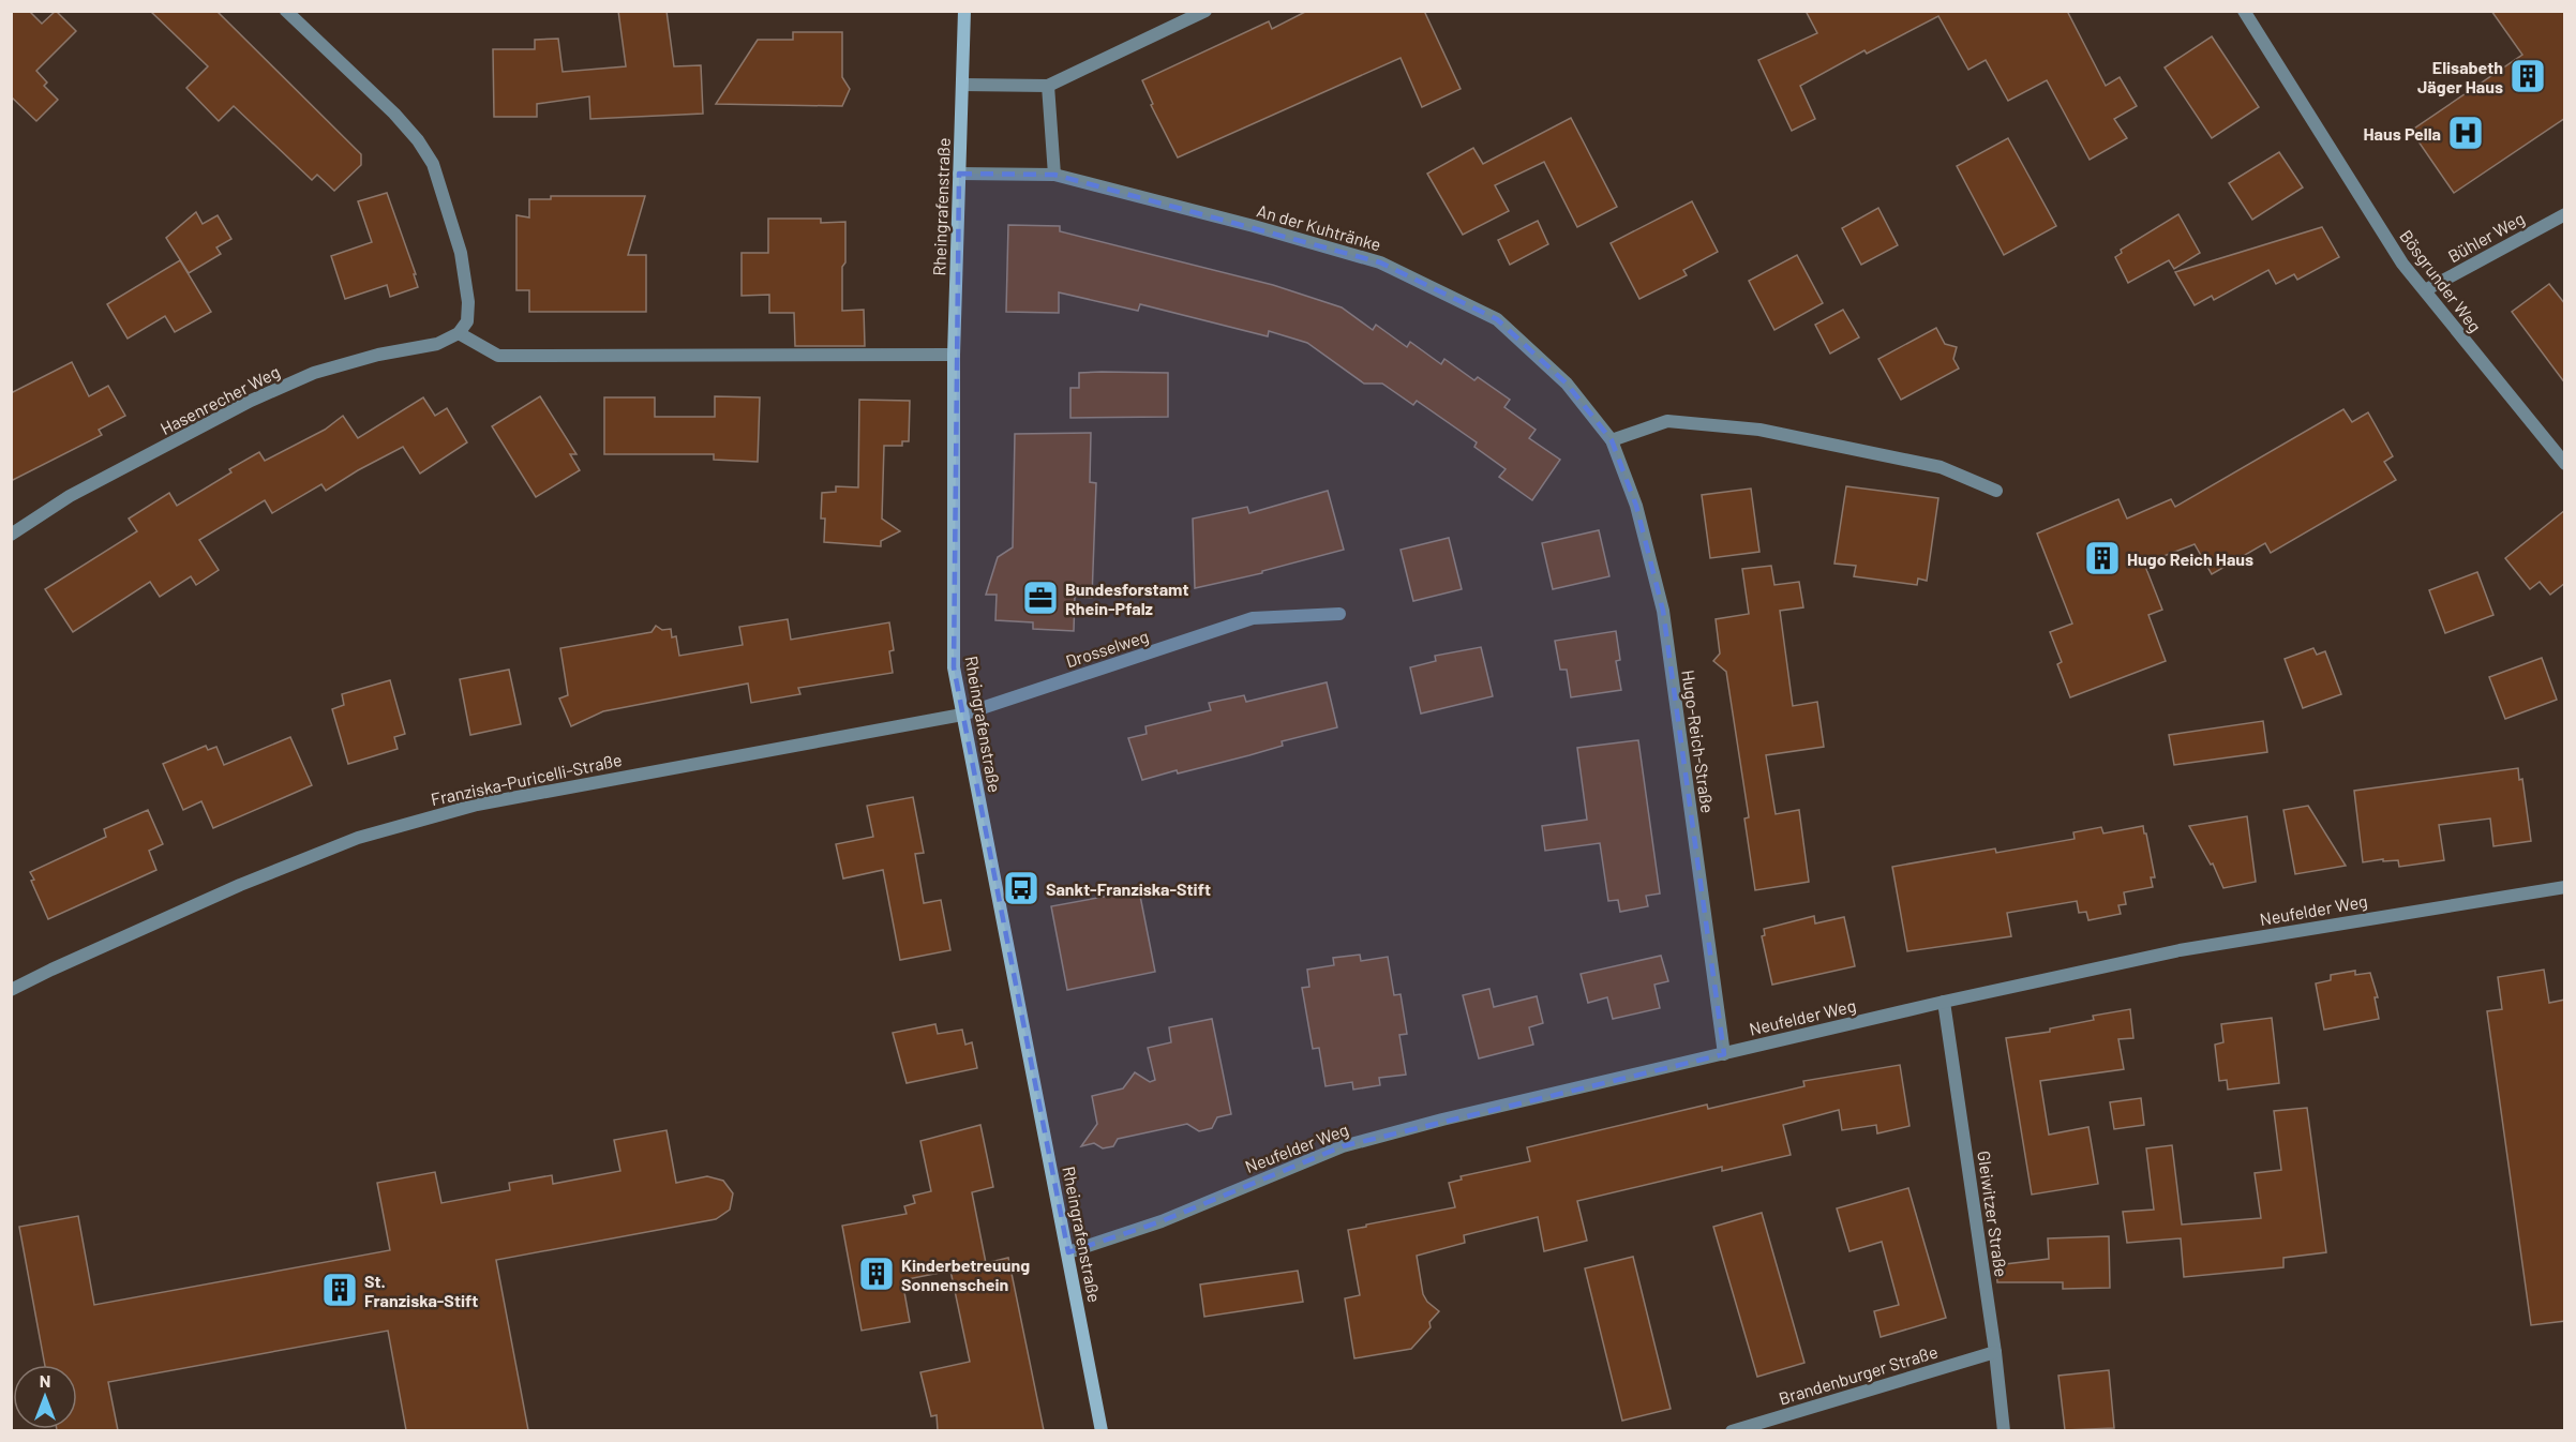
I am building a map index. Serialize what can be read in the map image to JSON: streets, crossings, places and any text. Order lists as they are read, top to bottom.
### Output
{
  "streets": {
    "street": [
      "Rheingrafenstraße",
      "An der Kuhtränke",
      "Bühler Weg",
      "Bösgrunder Weg",
      "Hasenrecher Weg",
      "Drosselweg",
      "Hugo-Reich-Straße",
      "Franziska-Puricelli-Straße",
      "Neufelder Weg",
      "Gleiwitzer Straße",
      "Brandenburger Straße"
    ]
  },
  "crossings": [
    ["Rheingrafenstraße", "An der Kuhtränke"],
    ["Rheingrafenstraße", "Drosselweg"],
    ["Rheingrafenstraße", "Franziska-Puricelli-Straße"],
    ["Rheingrafenstraße", "Neufelder Weg"],
    ["An der Kuhtränke", "Hugo-Reich-Straße"],
    ["Bühler Weg", "Bösgrunder Weg"],
    ["Drosselweg", "Franziska-Puricelli-Straße"],
    ["Hugo-Reich-Straße", "Neufelder Weg"],
    ["Neufelder Weg", "Gleiwitzer Straße"],
    ["Gleiwitzer Straße", "Brandenburger Straße"]
  ],
  "places": {
    "building": [
      "Elisabeth Jäger Haus",
      "Hugo Reich Haus",
      "Kinderbetreuung Sonnenschein",
      "St. Franziska-Stift"
    ],
    "hospital": ["Haus Pella"],
    "office": ["Bundesforstamt Rhein-Pfalz"],
    "bus stop": ["Sankt-Franziska-Stift"]
  },
  "north": "top"
}
